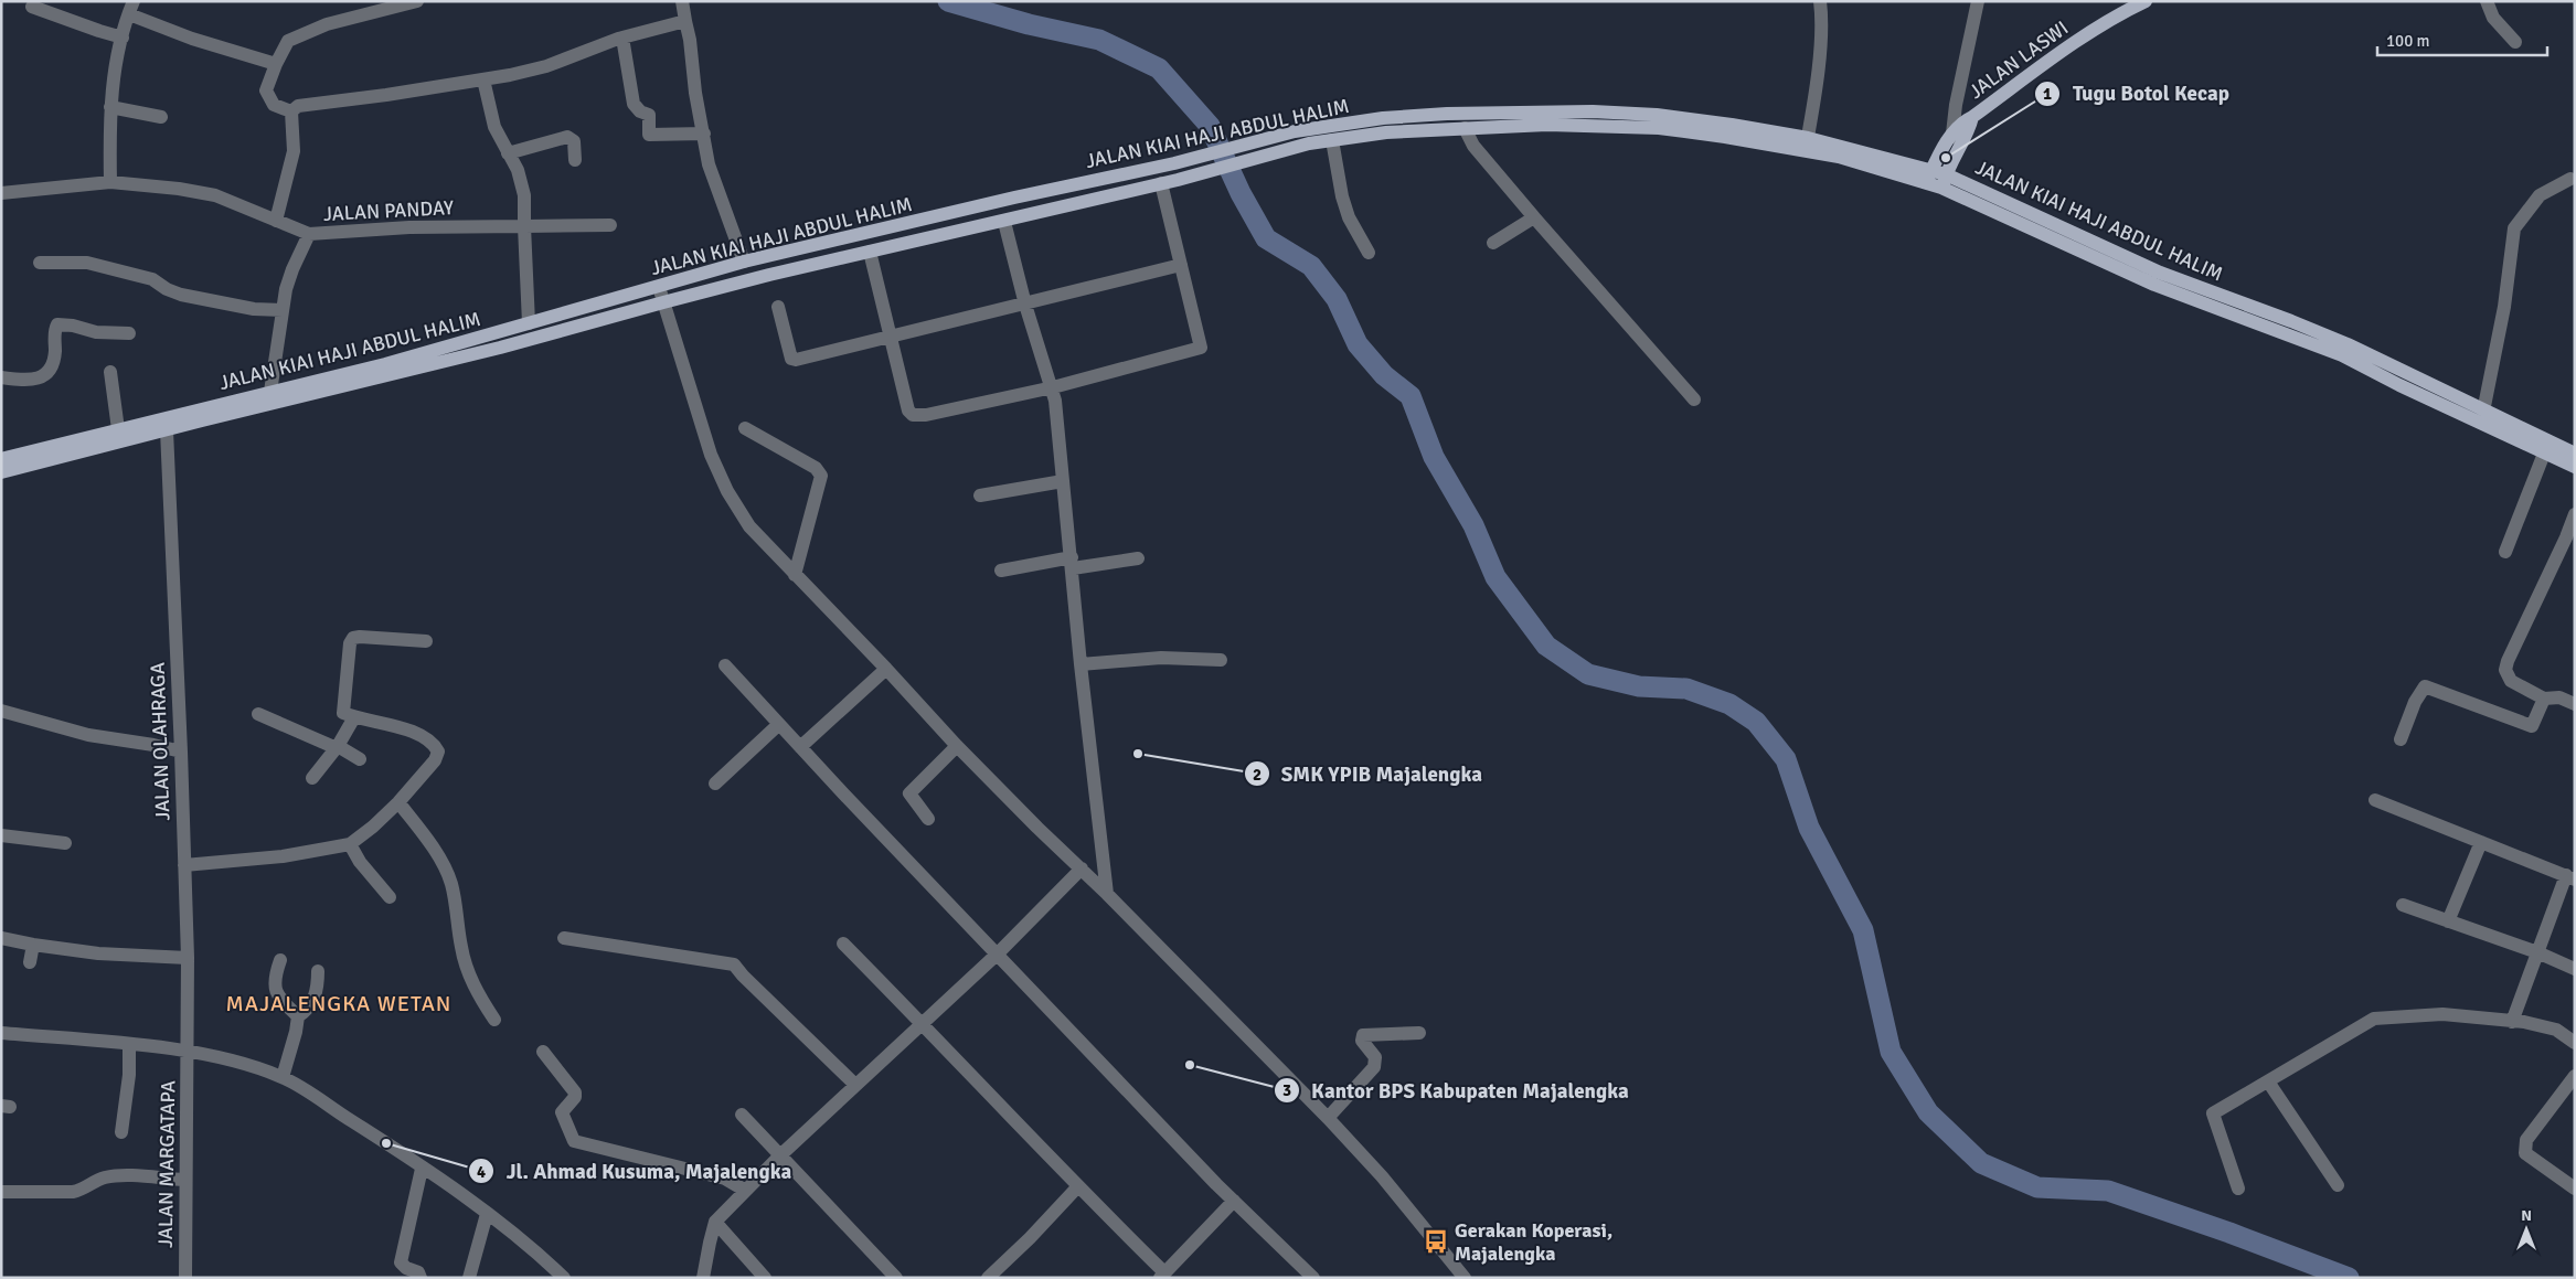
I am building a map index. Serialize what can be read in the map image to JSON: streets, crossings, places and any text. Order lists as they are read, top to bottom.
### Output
{
  "streets": {
    "main road": ["JALAN LASWI", "JALAN KIAI HAJI ABDUL HALIM"],
    "street": ["JALAN PANDAY", "JALAN OLAHRAGA", "JALAN MARGATAPA"]
  },
  "crossings": [
    ["JALAN LASWI", "JALAN KIAI HAJI ABDUL HALIM"],
    ["JALAN KIAI HAJI ABDUL HALIM", "JALAN OLAHRAGA"],
    ["JALAN OLAHRAGA", "JALAN MARGATAPA"]
  ],
  "districts": ["MAJALENGKA WETAN"],
  "places": {
    "other": [
      "Tugu Botol Kecap",
      "SMK YPIB Majalengka",
      "Kantor BPS Kabupaten Majalengka",
      "Jl. Ahmad Kusuma, Majalengka"
    ],
    "bus stop": ["Gerakan Koperasi, Majalengka"]
  },
  "scale_bar": "100 m",
  "north": "top"
}
